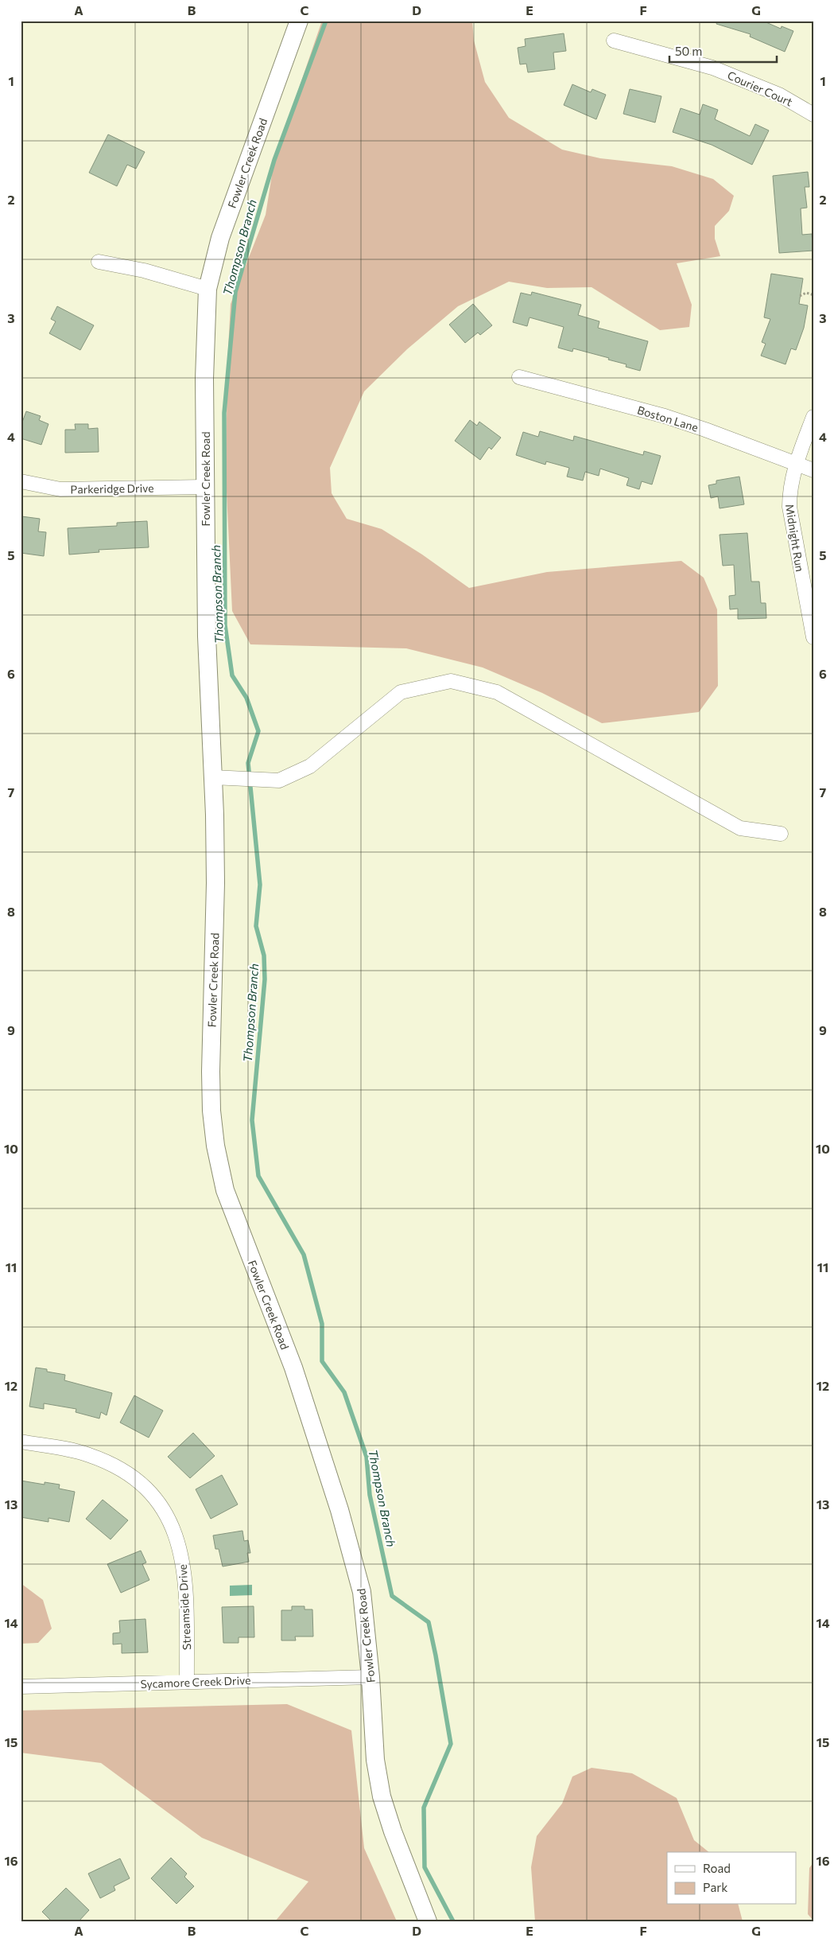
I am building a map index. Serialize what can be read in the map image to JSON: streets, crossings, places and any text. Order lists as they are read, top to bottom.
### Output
{
  "streets": {
    "main road": ["Fowler Creek Road"],
    "street": [
      "Courier Court",
      "Boston Lane",
      "Parkeridge Drive",
      "Midnight Run",
      "Streamside Drive",
      "Sycamore Creek Drive"
    ]
  },
  "crossings": [
    ["Fowler Creek Road", "Parkeridge Drive"],
    ["Fowler Creek Road", "Sycamore Creek Drive"],
    ["Boston Lane", "Midnight Run"],
    ["Streamside Drive", "Sycamore Creek Drive"]
  ],
  "water": ["Thompson Branch"],
  "legend": ["Road", "Park"],
  "scale_bar": "50 m",
  "grid": {
    "columns": [
      "A",
      "B",
      "C",
      "D",
      "E",
      "F",
      "G"
    ],
    "rows": [
      "1",
      "2",
      "3",
      "4",
      "5",
      "6",
      "7",
      "8",
      "9",
      "10",
      "11",
      "12",
      "13",
      "14",
      "15",
      "16"
    ]
  }
}
